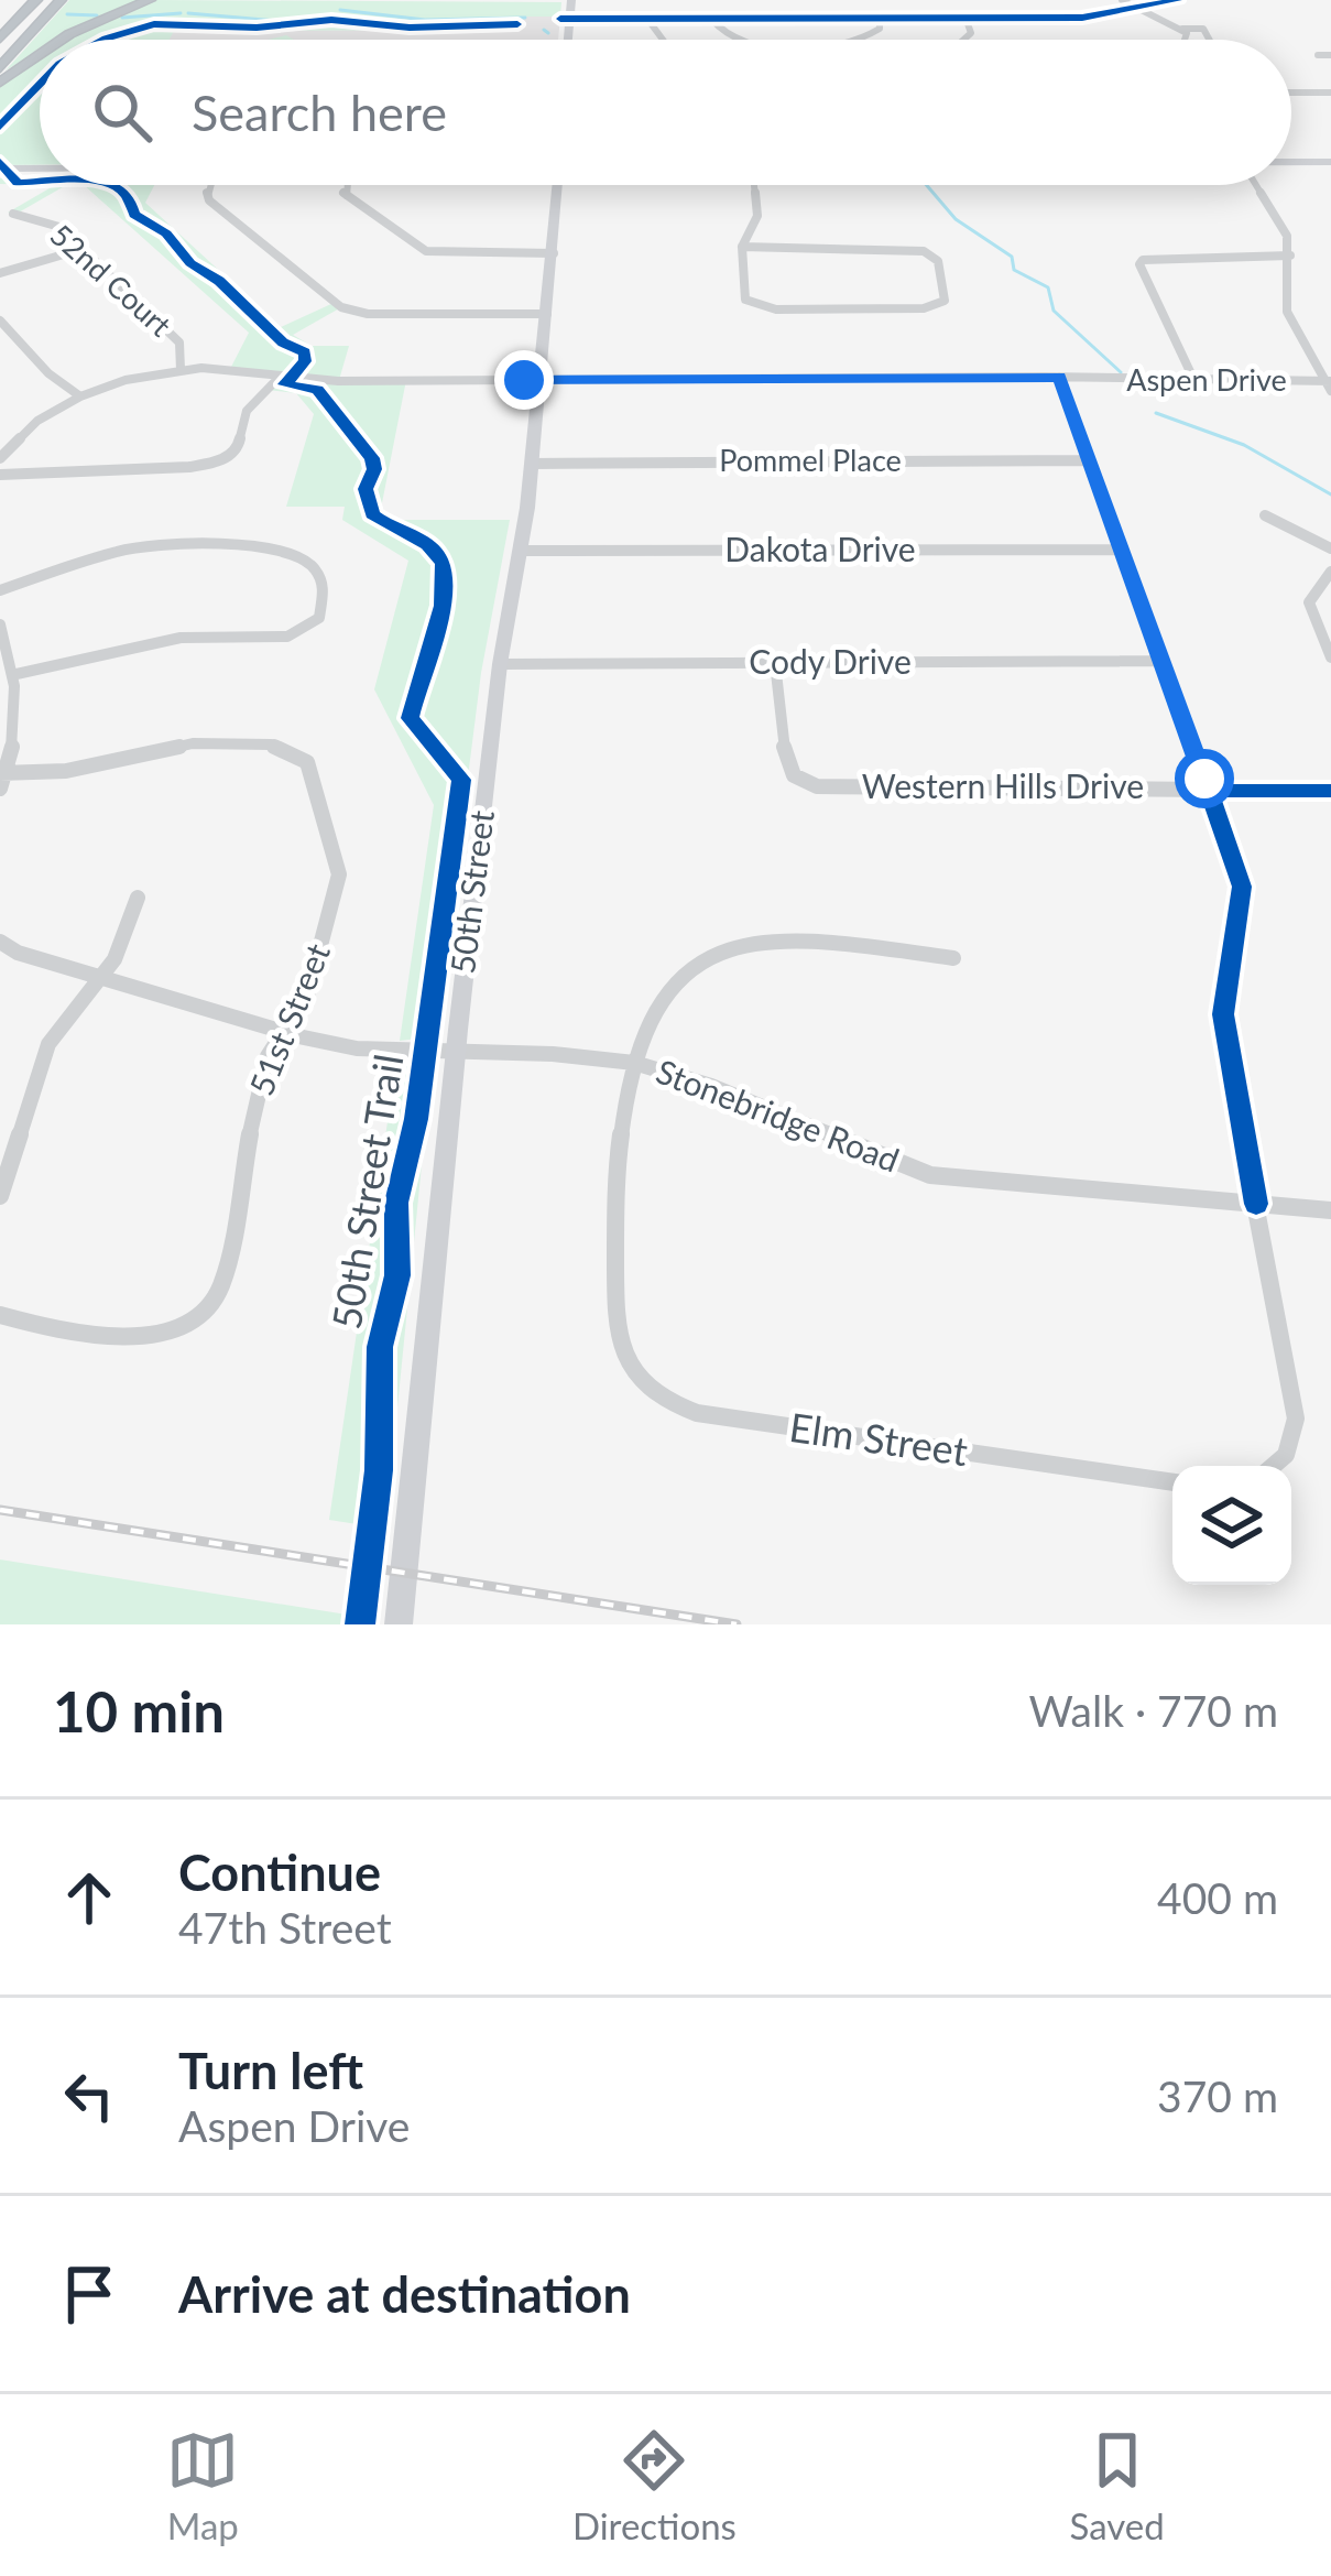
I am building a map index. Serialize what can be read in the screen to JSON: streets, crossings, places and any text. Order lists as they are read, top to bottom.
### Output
{
  "streets": {
    "main road": ["50th Street"],
    "street": [
      "52nd Court",
      "Aspen Drive",
      "Pommel Place",
      "Dakota Drive",
      "Cody Drive",
      "Western Hills Drive",
      "51st Street",
      "Stonebridge Road",
      "Elm Street"
    ],
    "cycle path": ["50th Street Trail"]
  },
  "crossings": [
    ["52nd Court", "Aspen Drive"],
    ["Aspen Drive", "50th Street"],
    ["Pommel Place", "50th Street"],
    ["Dakota Drive", "50th Street"],
    ["Cody Drive", "Western Hills Drive"],
    ["Cody Drive", "50th Street"],
    ["50th Street", "Stonebridge Road"],
    ["51st Street", "Stonebridge Road"],
    ["Stonebridge Road", "Elm Street"]
  ],
  "page": {
    "search": "Search here",
    "heading": ["10 min", "Walk · 770 m"],
    "list": [
      ["Continue", "47th Street", "400 m"],
      ["Turn left", "Aspen Drive", "370 m"],
      "Arrive at destination"
    ],
    "nav": ["Map", "Directions", "Saved"]
  }
}
